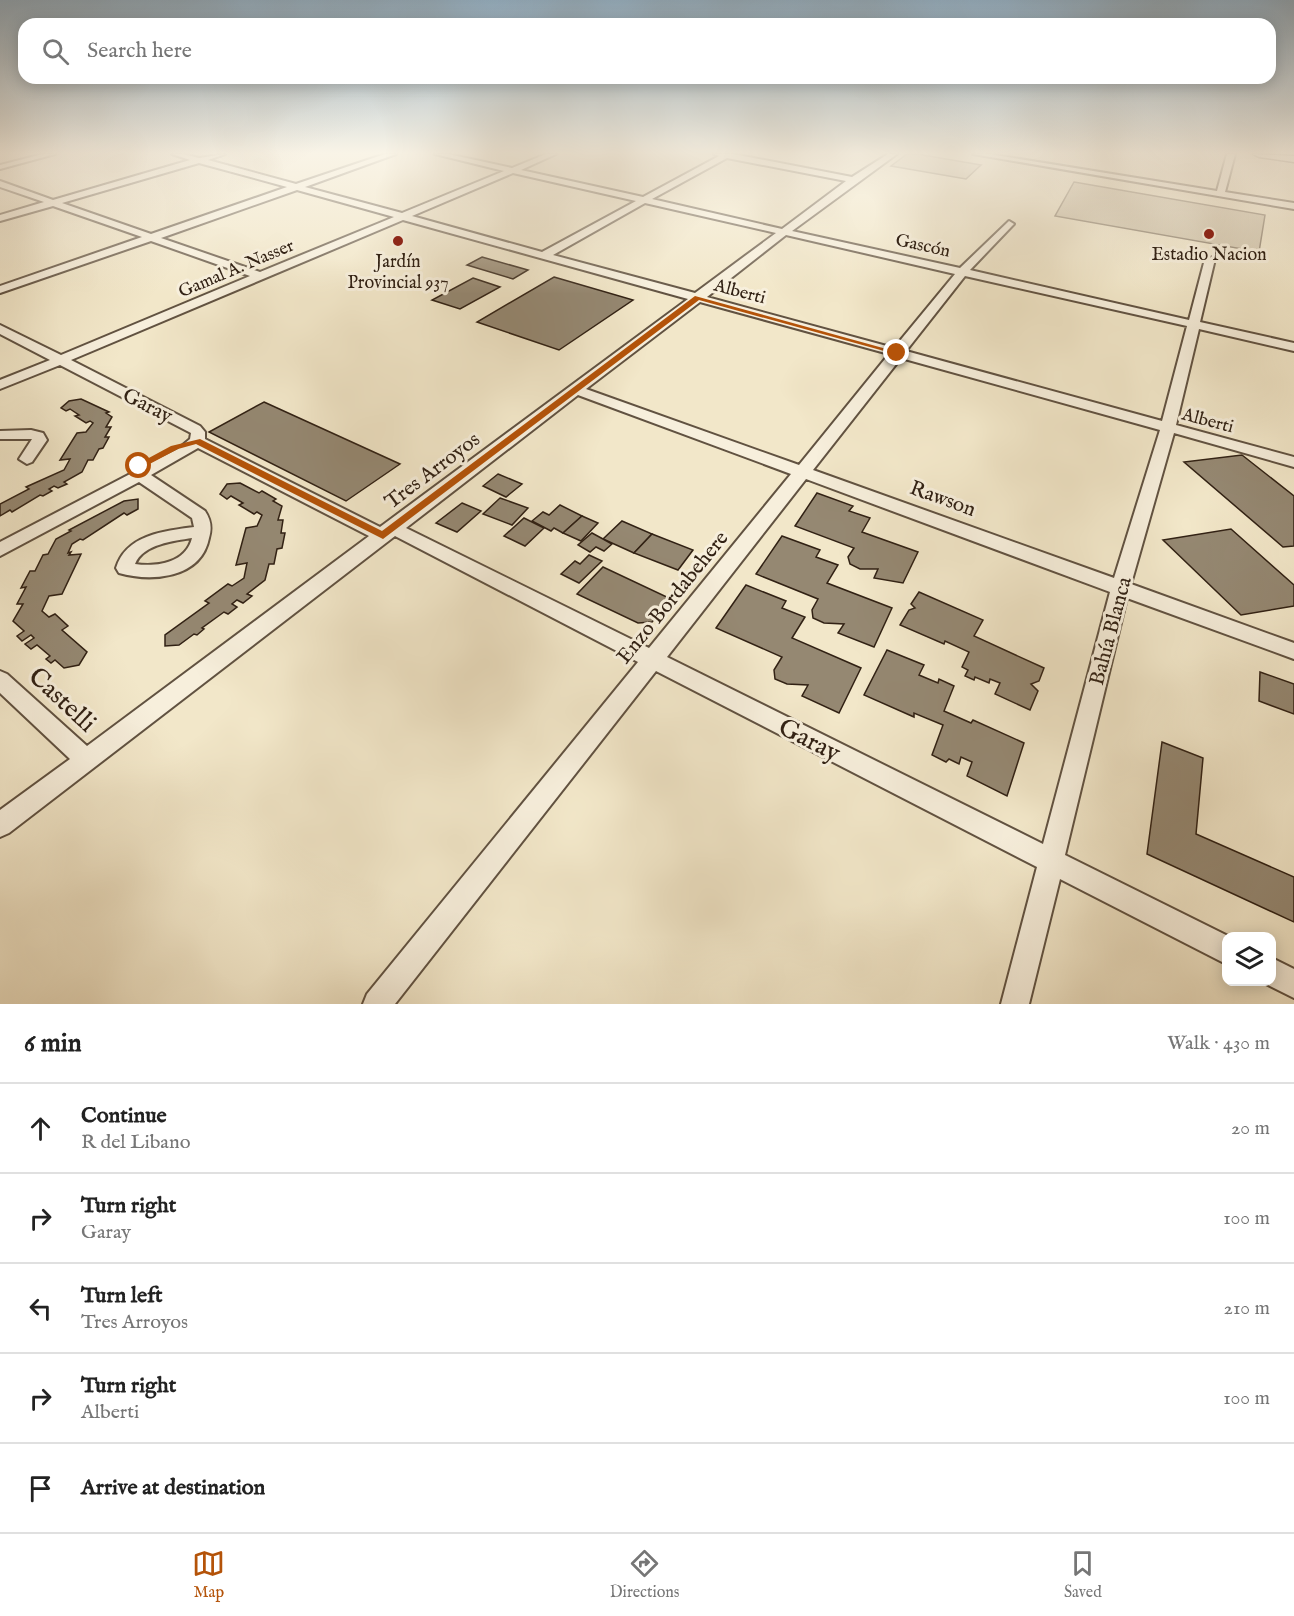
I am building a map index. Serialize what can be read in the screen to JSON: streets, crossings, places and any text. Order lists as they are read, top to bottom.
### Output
{
  "streets": {
    "street": [
      "Gascón",
      "Gamal A. Nasser",
      "Alberti",
      "Garay",
      "Tres Arroyos",
      "Rawson",
      "Enzo Bordabehere",
      "Bahía Blanca",
      "Castelli"
    ]
  },
  "crossings": [
    ["Gascón", "Tres Arroyos"],
    ["Gascón", "Enzo Bordabehere"],
    ["Gascón", "Bahía Blanca"],
    ["Gamal A. Nasser", "Alberti"],
    ["Gamal A. Nasser", "Garay"],
    ["Alberti", "Tres Arroyos"],
    ["Alberti", "Enzo Bordabehere"],
    ["Alberti", "Bahía Blanca"],
    ["Garay", "Tres Arroyos"],
    ["Garay", "Enzo Bordabehere"],
    ["Garay", "Bahía Blanca"],
    ["Tres Arroyos", "Rawson"],
    ["Tres Arroyos", "Castelli"],
    ["Rawson", "Enzo Bordabehere"],
    ["Rawson", "Bahía Blanca"]
  ],
  "places": ["Estadio Nacion", "Jardín Provincial 937"],
  "page": {
    "search": "Search here",
    "heading": ["6 min", "Walk · 430 m"],
    "list": [
      ["Continue", "R del Libano", "20 m"],
      ["Turn right", "Garay", "100 m"],
      ["Turn left", "Tres Arroyos", "210 m"],
      ["Turn right", "Alberti", "100 m"],
      "Arrive at destination"
    ],
    "nav": ["Map", "Directions", "Saved"]
  }
}
